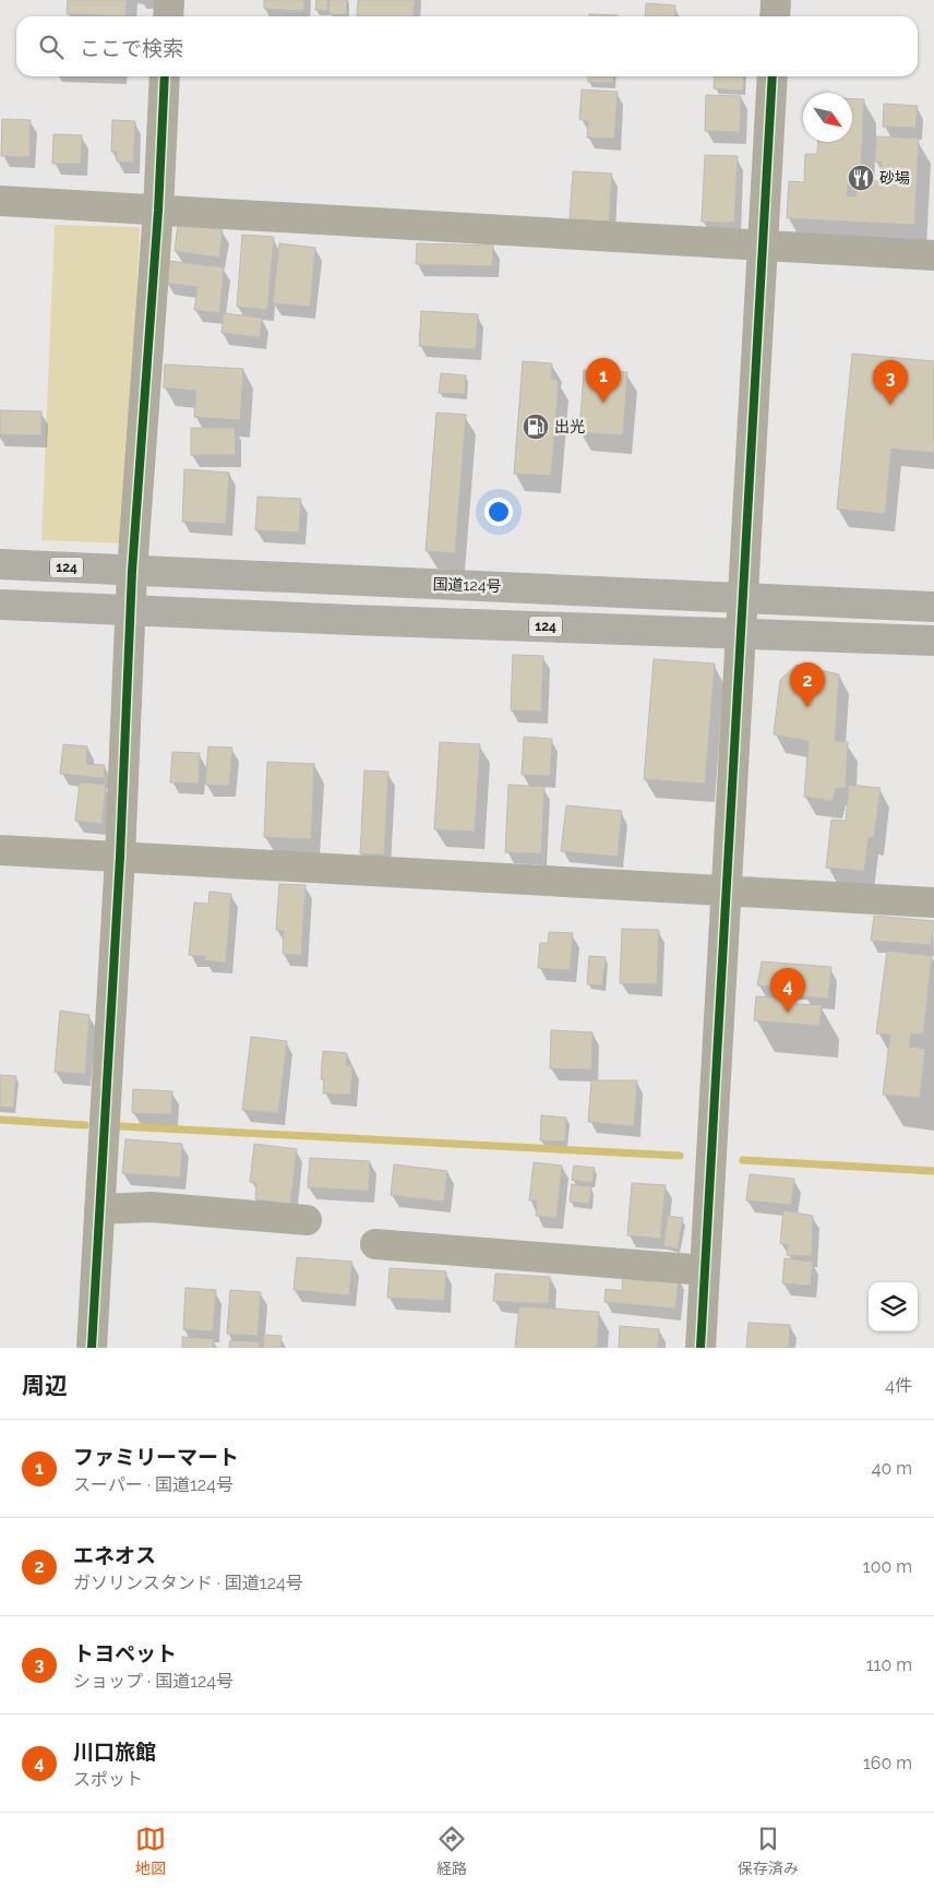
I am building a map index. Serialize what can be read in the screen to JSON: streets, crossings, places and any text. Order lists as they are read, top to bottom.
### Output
{
  "streets": {
    "highway": ["124", "国道124号"]
  },
  "places": {
    "restaurant": ["砂場"],
    "fuel station": ["出光"]
  },
  "north": "bottom right",
  "page": {
    "search": "ここで検索",
    "pins": [
      "1",
      "3",
      "2",
      "4"
    ],
    "heading": ["周辺", "4件"],
    "list": [
      {
        "mark": "1",
        "name": "ファミリーマート",
        "note": "スーパー · 国道124号",
        "value": "40 m"
      },
      {
        "mark": "2",
        "name": "エネオス",
        "note": "ガソリンスタンド · 国道124号",
        "value": "100 m"
      },
      {
        "mark": "3",
        "name": "トヨペット",
        "note": "ショップ · 国道124号",
        "value": "110 m"
      },
      {
        "mark": "4",
        "name": "川口旅館",
        "note": "スポット",
        "value": "160 m"
      }
    ],
    "nav": ["地図", "経路", "保存済み"]
  }
}
